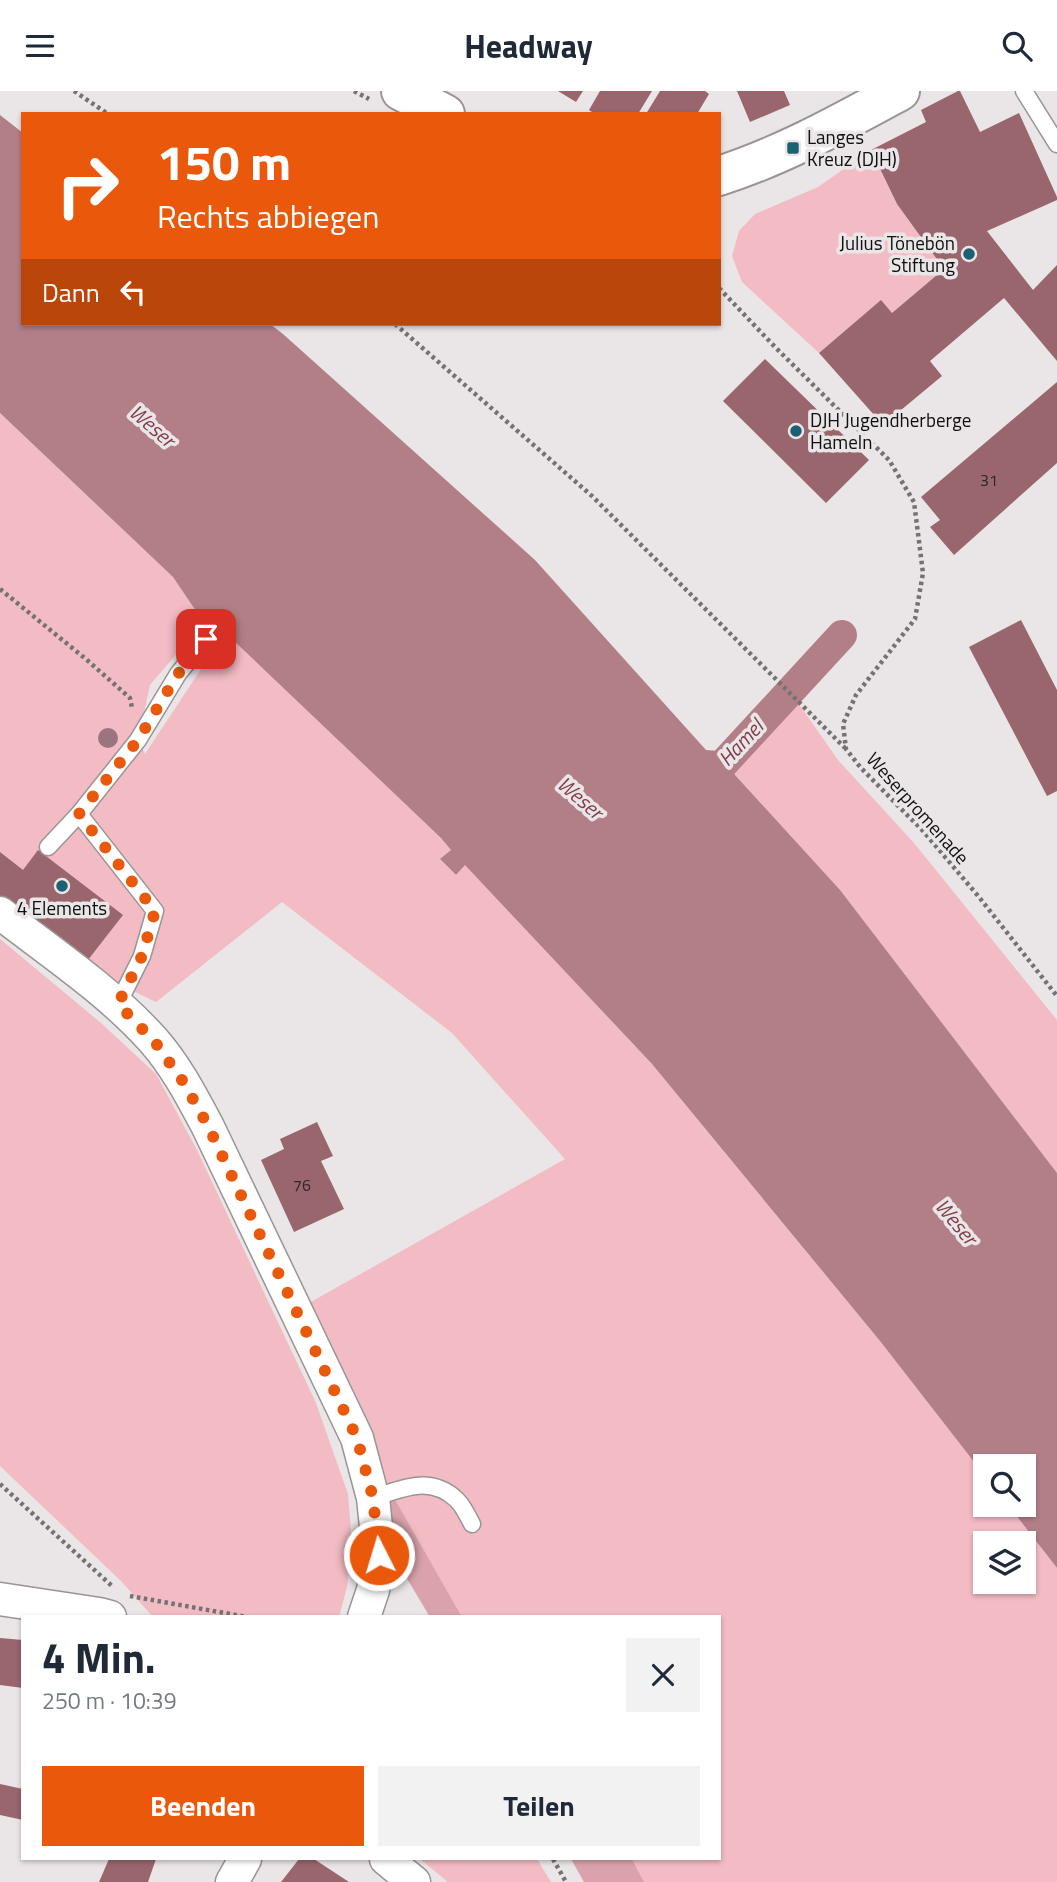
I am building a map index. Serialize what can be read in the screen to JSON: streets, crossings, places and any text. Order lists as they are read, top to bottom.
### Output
{
  "streets": {
    "path": ["Weserpromenade"]
  },
  "water": ["Weser", "Hamel"],
  "places": {
    "transit": ["Langes Kreuz (DJH)"],
    "other": ["Julius Tönebön Stiftung", "DJH Jugendherberge Hameln", "4 Elements"]
  },
  "house_numbers": ["31", "76"],
  "page": {
    "header": "Headway",
    "turn": ["150 m", "Rechts abbiegen"],
    "then": "Dann",
    "heading": ["4 Min.", "250 m · 10:39"],
    "buttons": ["Beenden", "Teilen"]
  }
}
